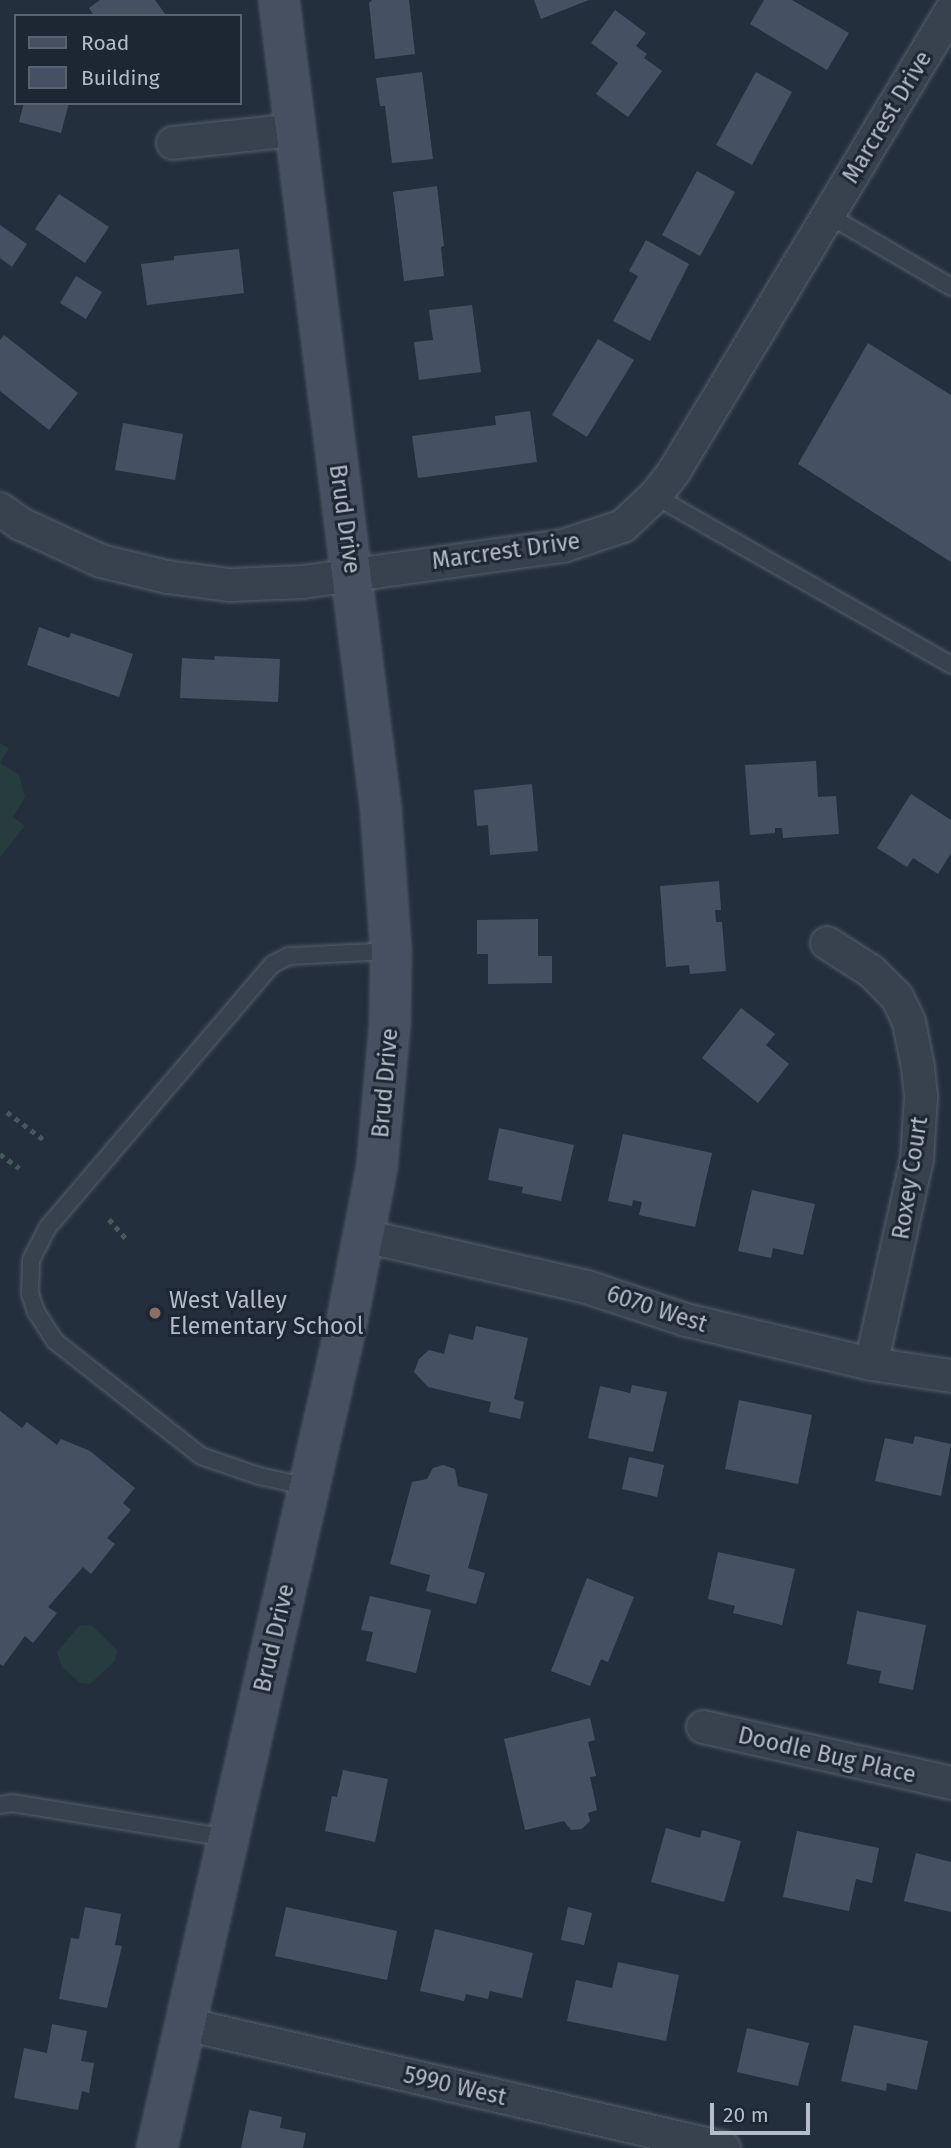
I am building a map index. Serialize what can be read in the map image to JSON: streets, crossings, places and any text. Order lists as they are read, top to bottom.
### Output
{
  "streets": {
    "main road": ["Brud Drive"],
    "street": [
      "Marcrest Drive",
      "Roxey Court",
      "6070 West",
      "Doodle Bug Place",
      "5990 West"
    ]
  },
  "crossings": [
    ["Marcrest Drive", "Brud Drive"],
    ["Brud Drive", "6070 West"],
    ["Brud Drive", "5990 West"],
    ["Roxey Court", "6070 West"]
  ],
  "places": ["West Valley Elementary School"],
  "legend": ["Road", "Building"],
  "scale_bar": "20 m"
}
